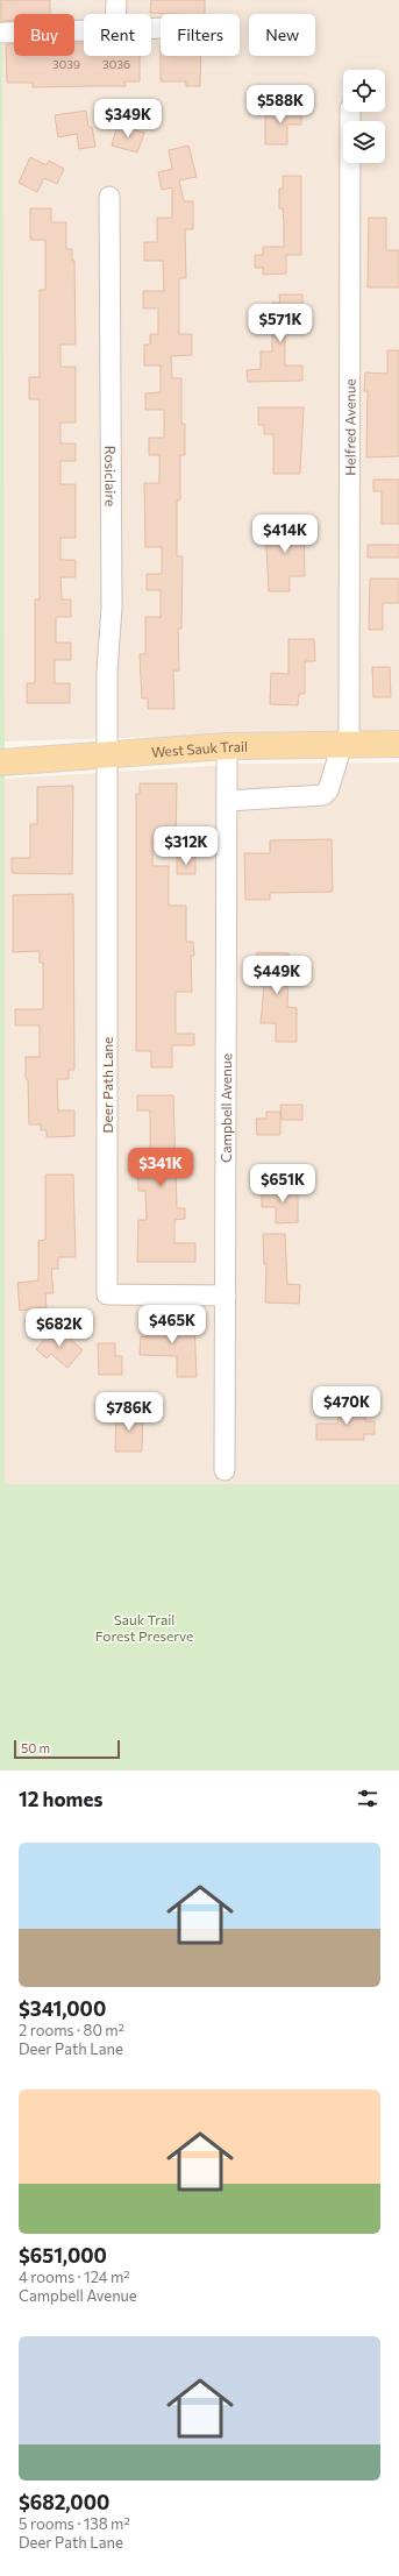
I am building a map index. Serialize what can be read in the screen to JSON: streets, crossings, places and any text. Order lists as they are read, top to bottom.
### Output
{
  "streets": {
    "main road": ["West Sauk Trail"],
    "street": [
      "Helfred Avenue",
      "Rosiclaire",
      "Deer Path Lane",
      "Campbell Avenue"
    ]
  },
  "crossings": [
    ["Helfred Avenue", "West Sauk Trail"],
    ["Helfred Avenue", "Campbell Avenue"],
    ["Rosiclaire", "West Sauk Trail"],
    ["Rosiclaire", "Deer Path Lane"],
    ["West Sauk Trail", "Deer Path Lane"],
    ["West Sauk Trail", "Campbell Avenue"],
    ["Deer Path Lane", "Campbell Avenue"]
  ],
  "parks": ["Sauk Trail Forest Preserve"],
  "house_numbers": ["3039", "3036"],
  "scale_bar": "50 m",
  "page": {
    "chip": [
      "Buy",
      "Rent",
      "Filters",
      "New"
    ],
    "price": [
      "$588K",
      "$349K",
      "$571K",
      "$414K",
      "$312K",
      "$449K",
      "$341K",
      "$651K",
      "$465K",
      "$682K",
      "$470K",
      "$786K"
    ],
    "scale": "50 m",
    "heading": "12 homes",
    "list": [
      {
        "name": "$341,000",
        "note": "2 rooms · 80 m² · Deer Path Lane"
      },
      {
        "name": "$651,000",
        "note": "4 rooms · 124 m² · Campbell Avenue"
      },
      {
        "name": "$682,000",
        "note": "5 rooms · 138 m² · Deer Path Lane"
      }
    ]
  }
}
